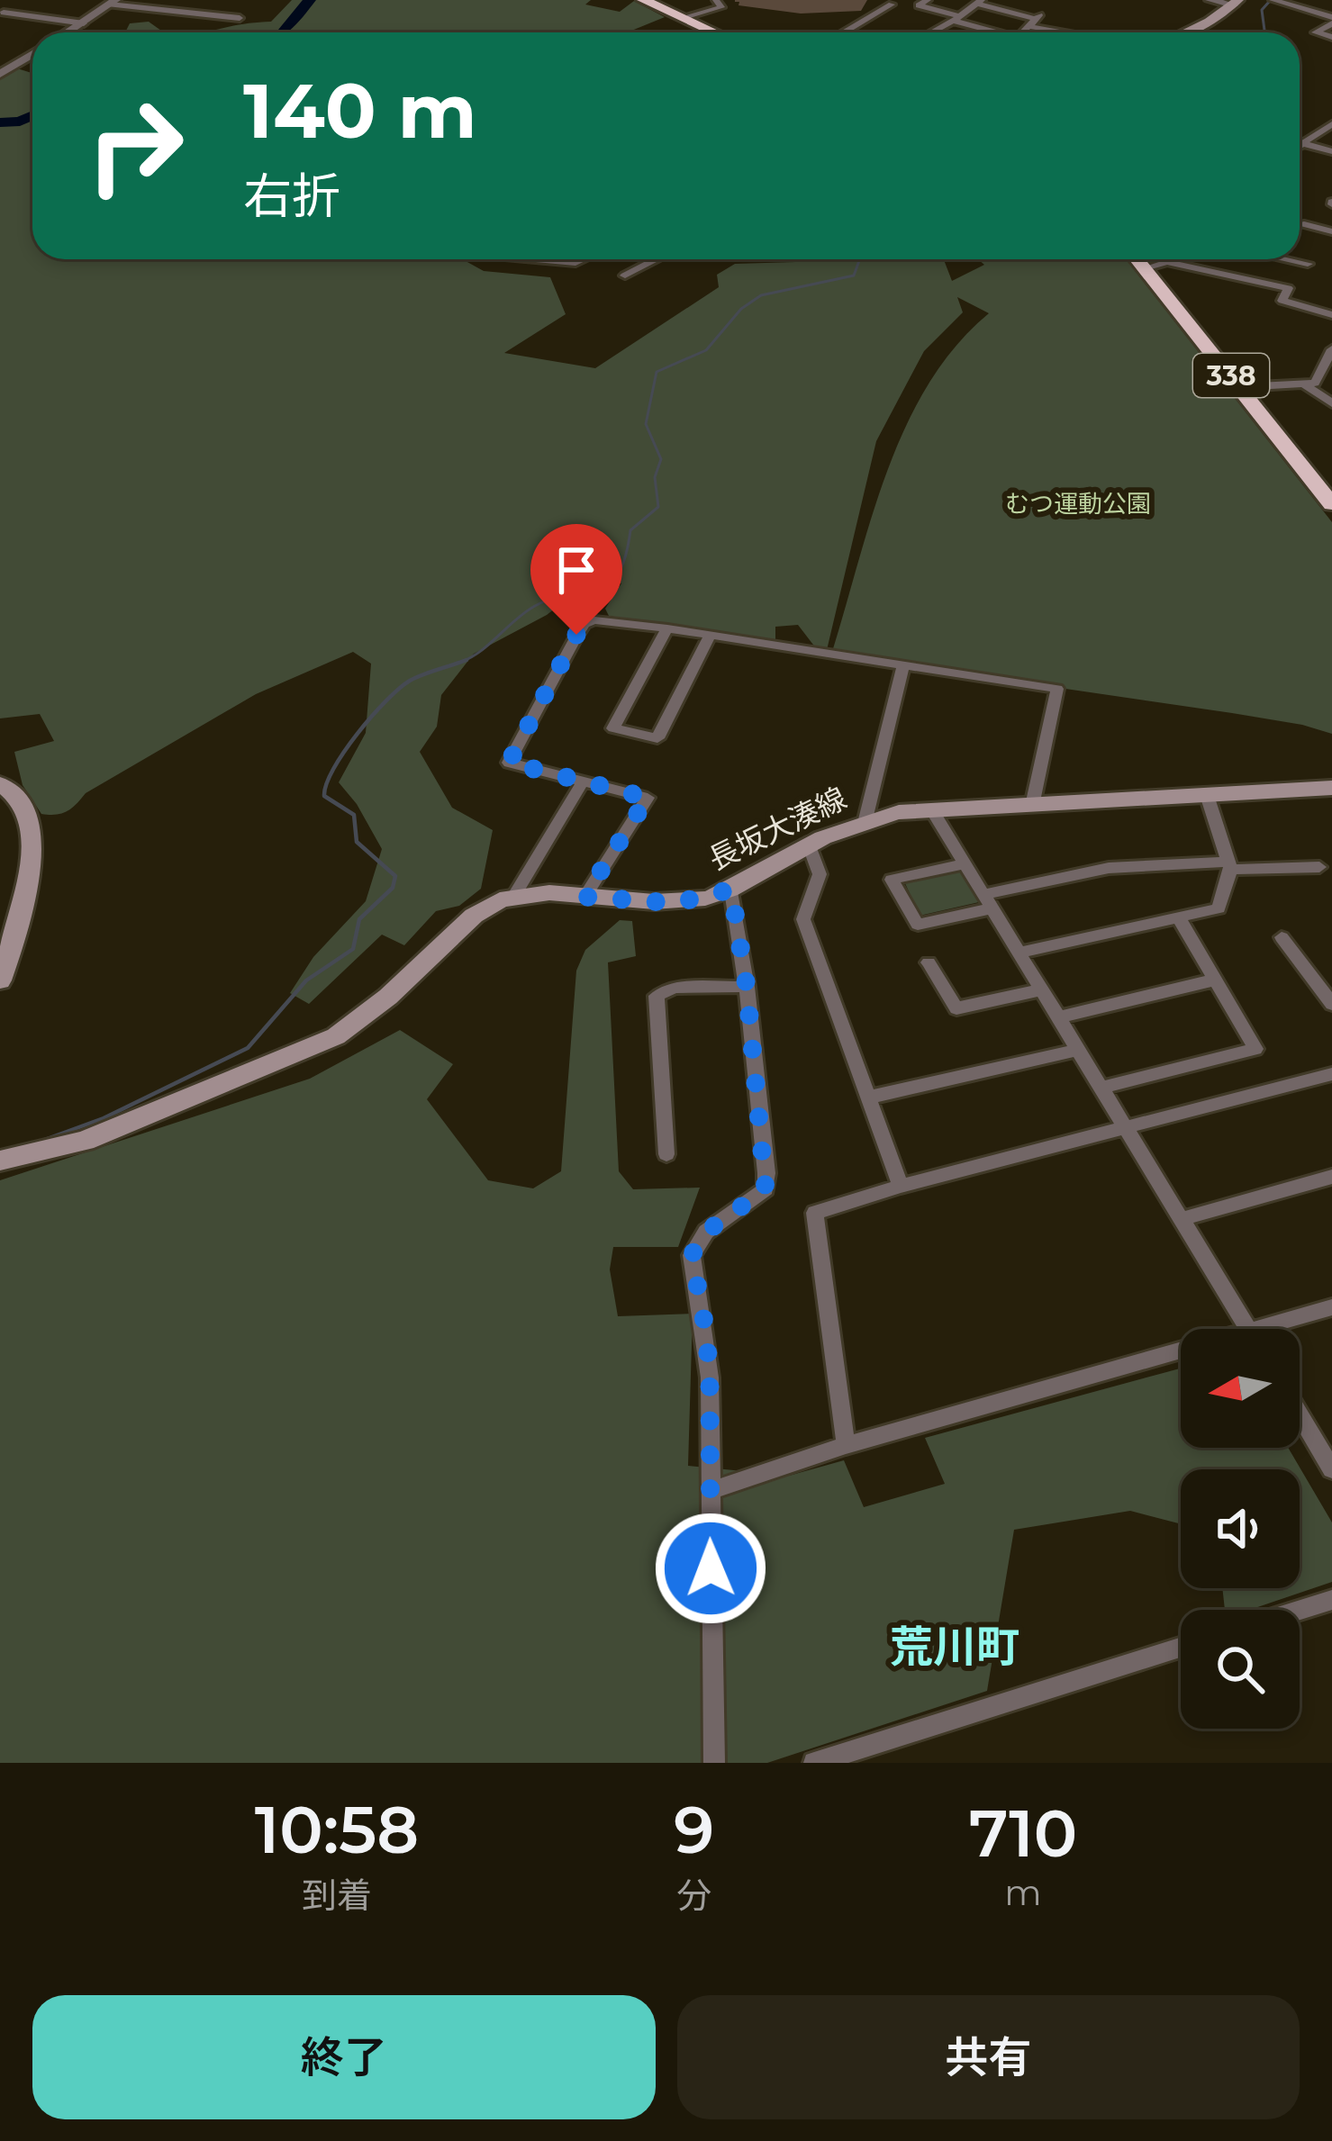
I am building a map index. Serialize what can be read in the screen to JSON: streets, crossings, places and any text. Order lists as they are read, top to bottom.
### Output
{
  "streets": {
    "highway": ["338"],
    "main road": ["長坂大湊線"]
  },
  "districts": ["荒川町"],
  "parks": ["むつ運動公園"],
  "north": "left",
  "page": {
    "turn": ["140 m", "右折"],
    "eta": [
      "10:58",
      "到着",
      "9",
      "分",
      "710",
      "m"
    ],
    "buttons": ["終了", "共有"]
  }
}
